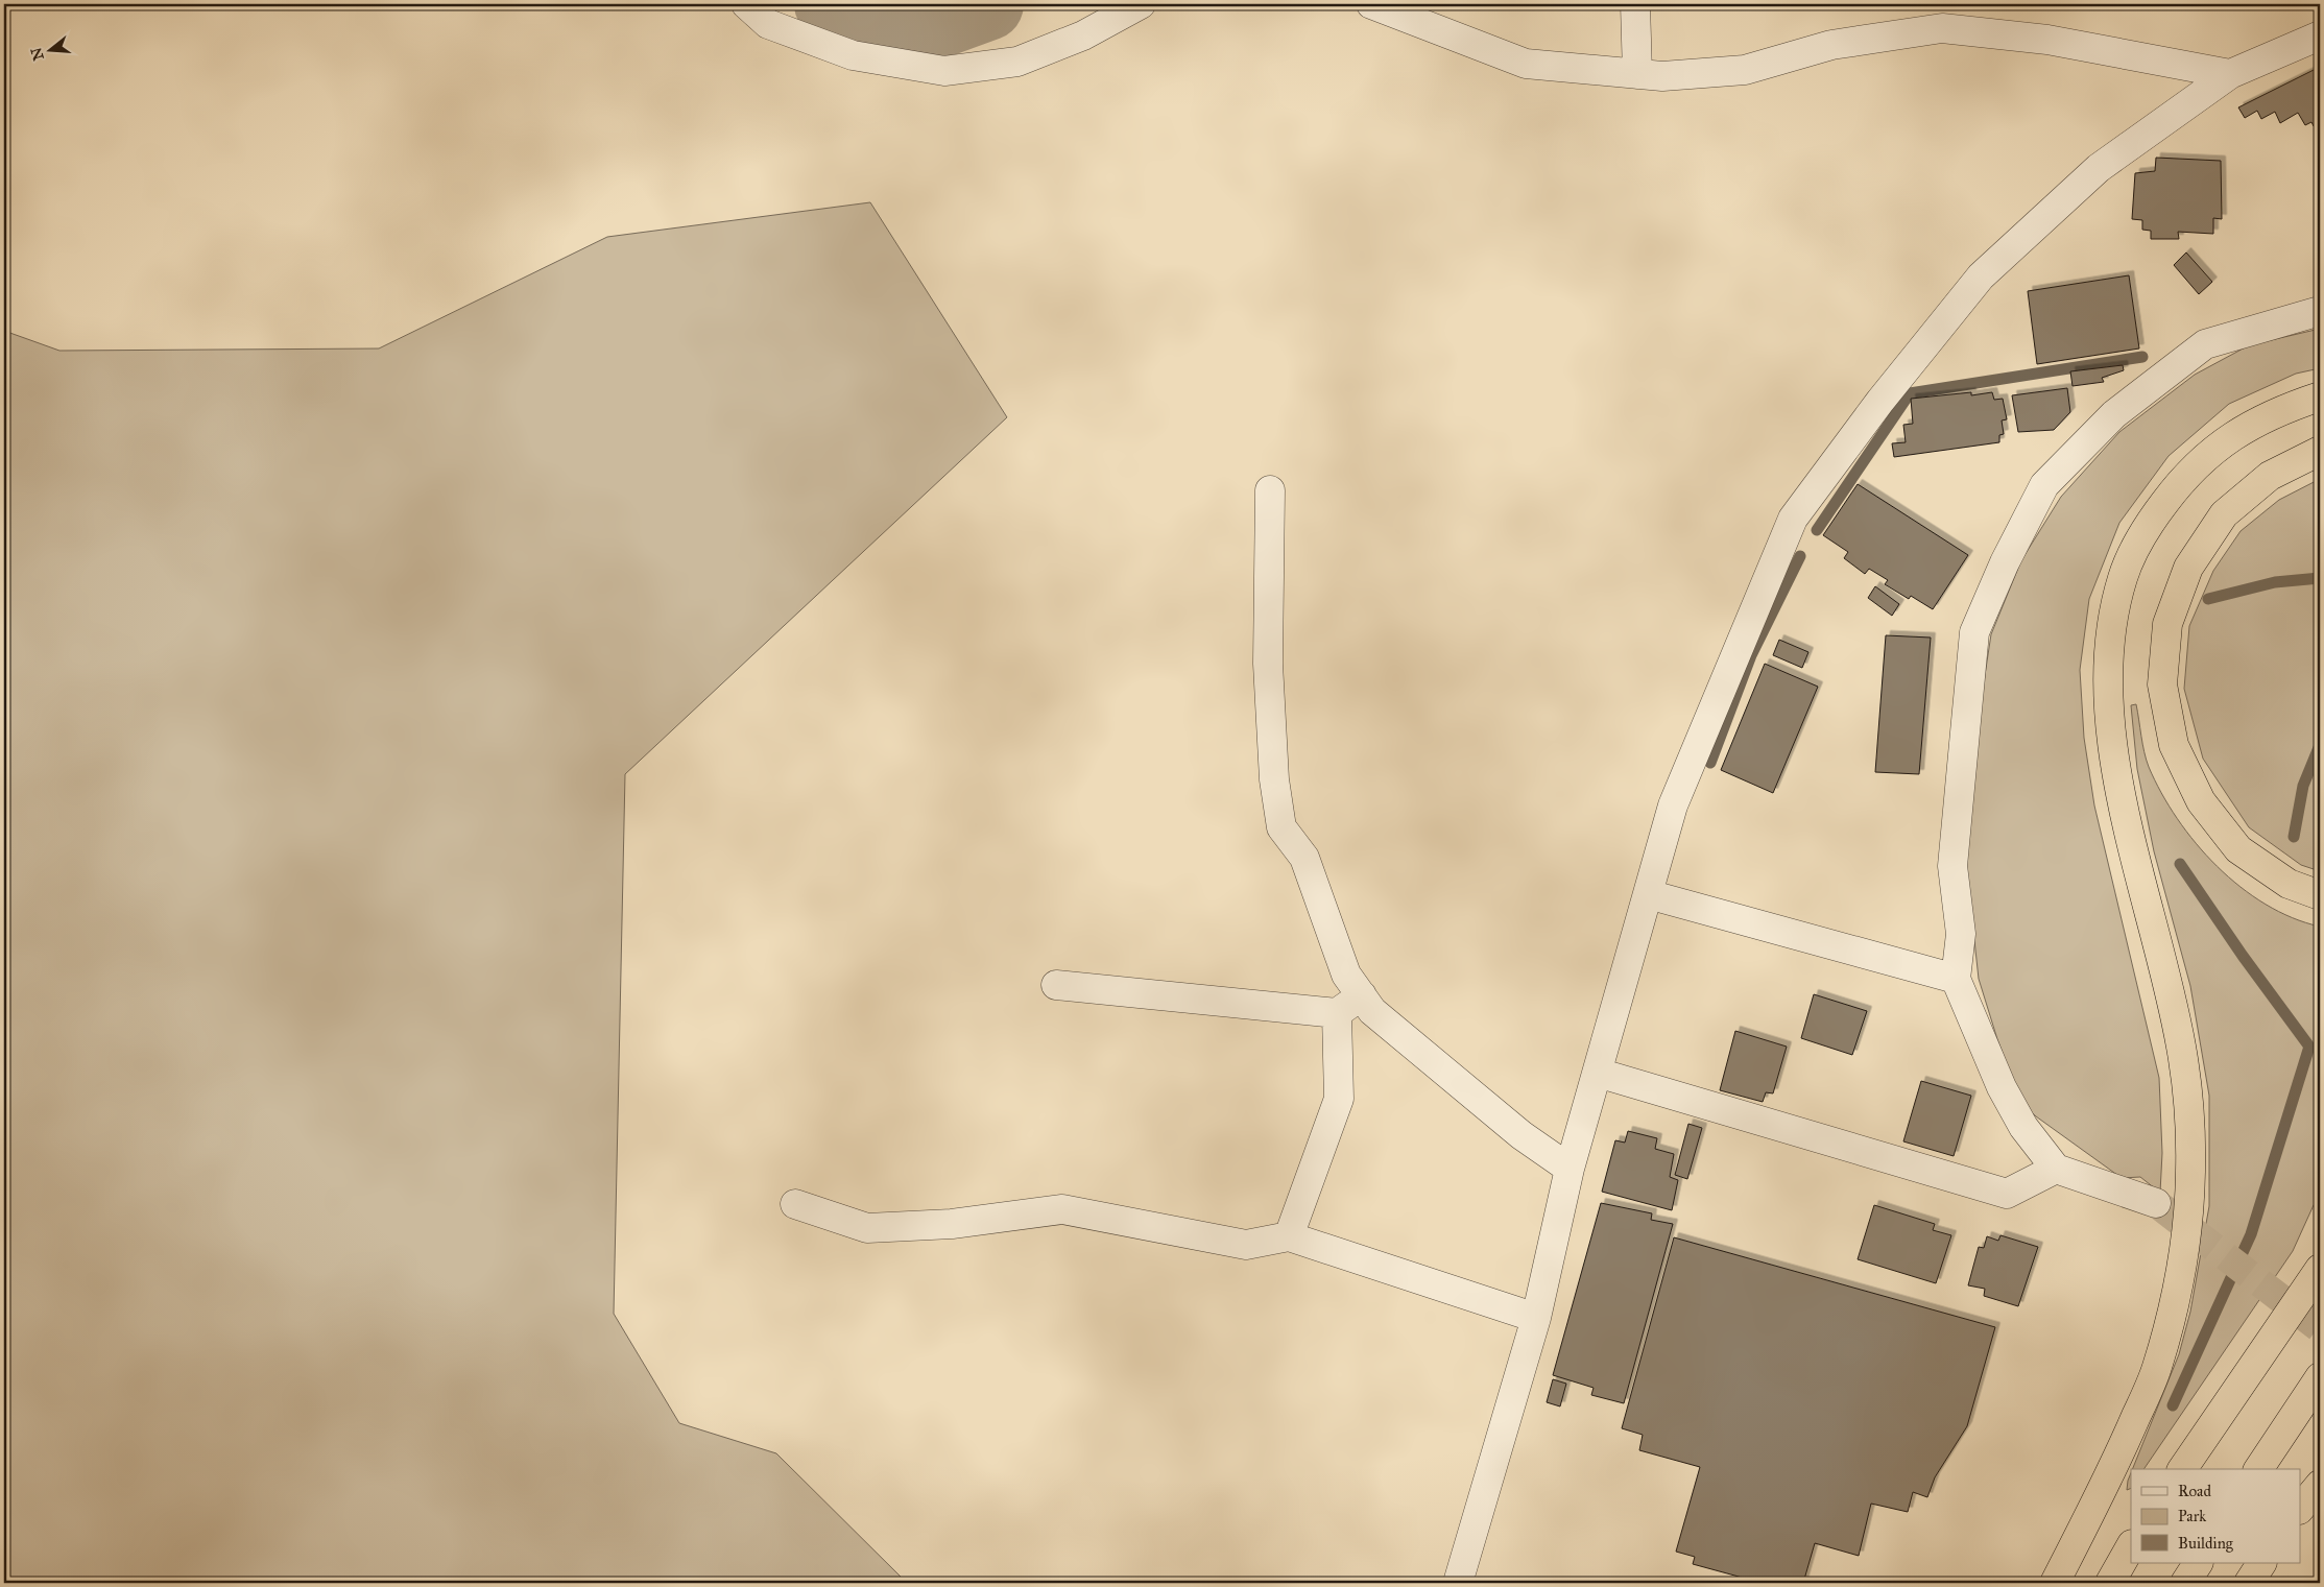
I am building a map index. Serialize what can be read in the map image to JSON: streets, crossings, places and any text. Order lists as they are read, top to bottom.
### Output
{
  "legend": ["Road", "Park", "Building"],
  "north": "left"
}
